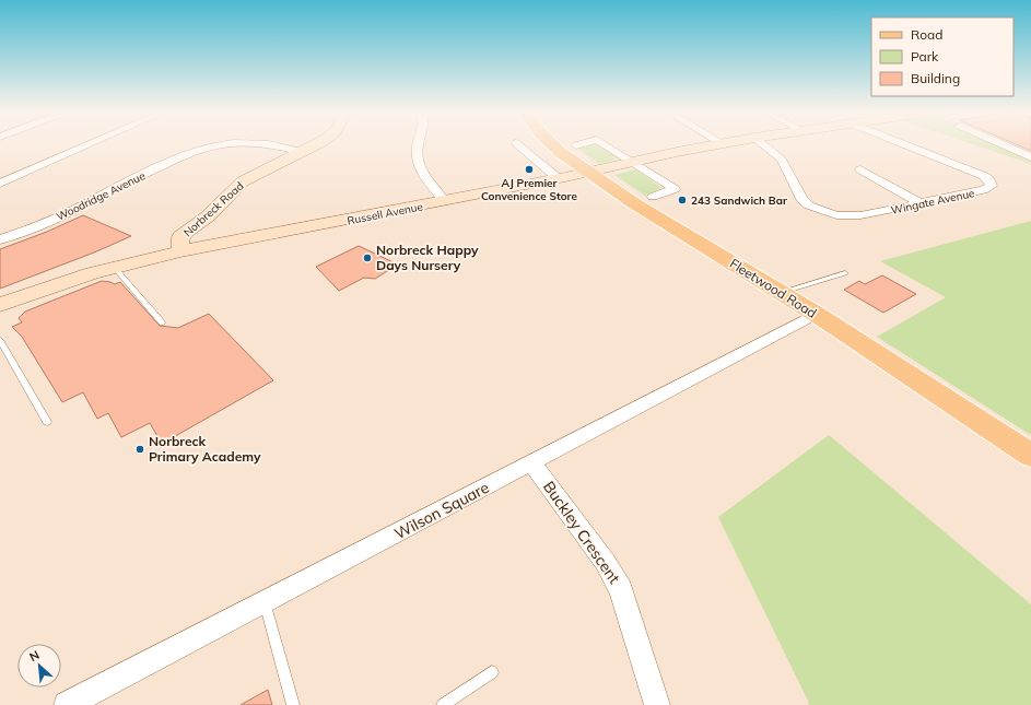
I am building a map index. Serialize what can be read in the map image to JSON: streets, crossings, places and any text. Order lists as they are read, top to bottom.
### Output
{
  "streets": {
    "main road": ["Fleetwood Road"],
    "street": [
      "Woodridge Avenue",
      "Wingate Avenue",
      "Norbreck Road",
      "Russell Avenue",
      "Wilson Square",
      "Buckley Crescent"
    ]
  },
  "crossings": [
    ["Woodridge Avenue", "Norbreck Road"],
    ["Norbreck Road", "Russell Avenue"],
    ["Russell Avenue", "Fleetwood Road"],
    ["Fleetwood Road", "Wilson Square"],
    ["Wilson Square", "Buckley Crescent"]
  ],
  "places": [
    "AJ Premier Convenience Store",
    "243 Sandwich Bar",
    "Norbreck Happy Days Nursery",
    "Norbreck Primary Academy"
  ],
  "legend": ["Road", "Park", "Building"],
  "north": "top left"
}
